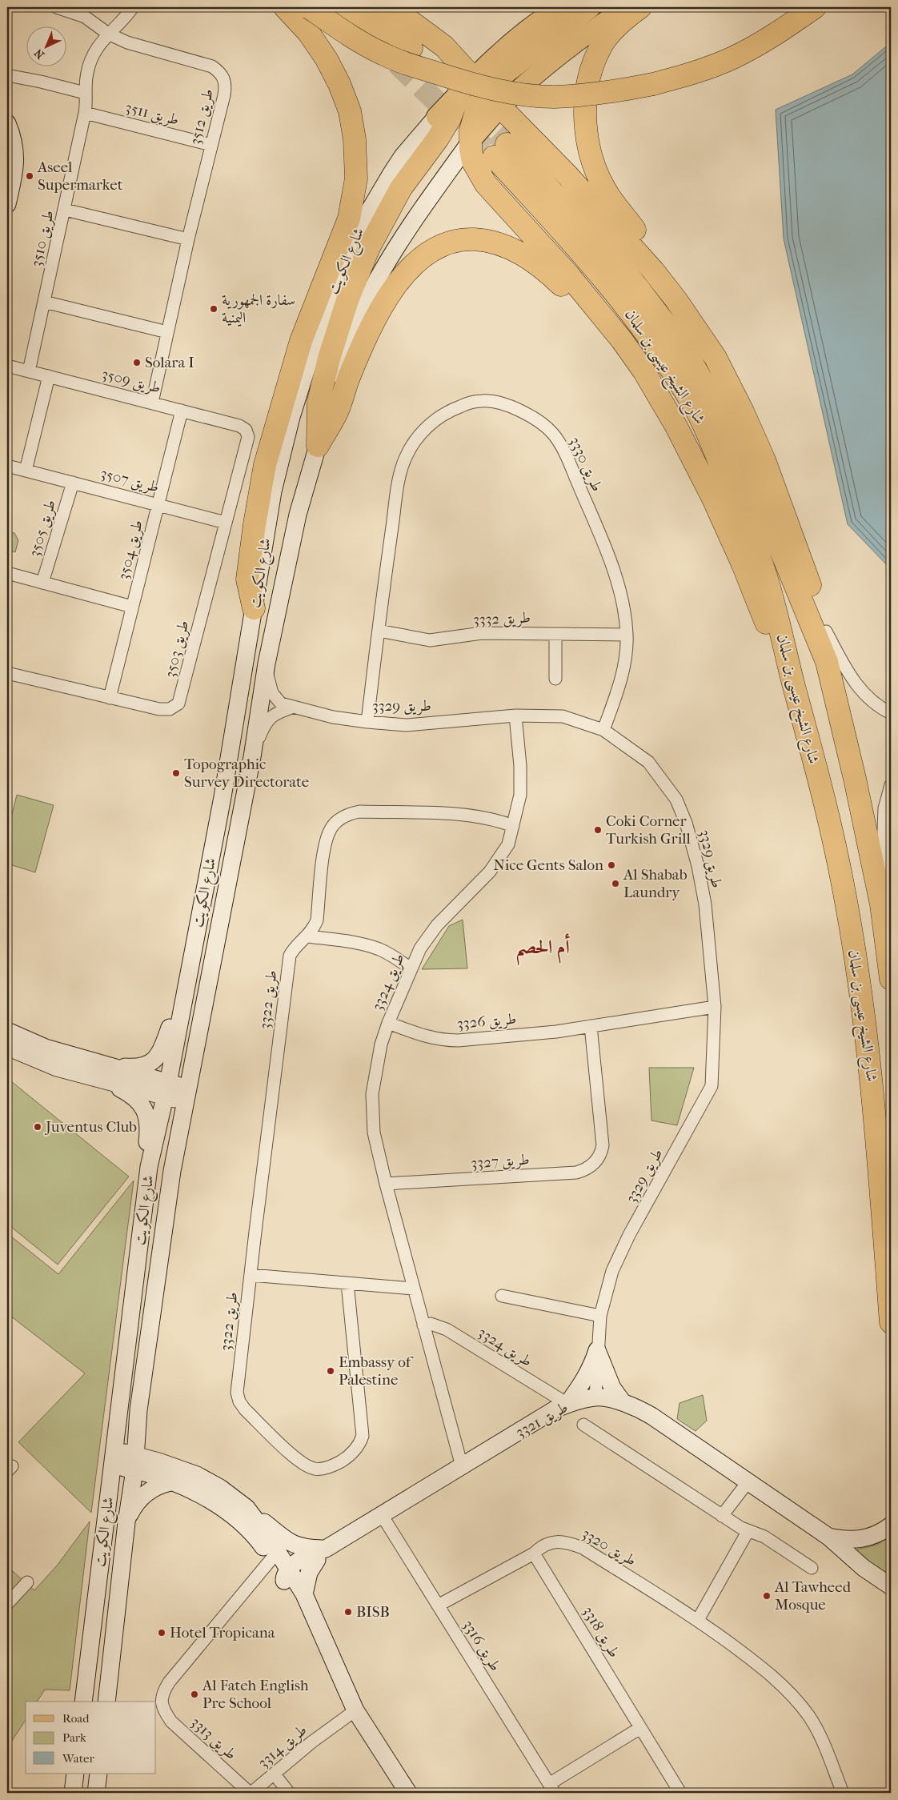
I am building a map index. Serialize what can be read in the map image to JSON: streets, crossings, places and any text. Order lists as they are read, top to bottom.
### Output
{
  "streets": {
    "highway": ["شارع الشيخ عيسى بن سلمان"],
    "main road": ["شارع الكويت", "طريق 3321"],
    "street": [
      "طريق 3511",
      "طريق 3512",
      "طريق 3510",
      "طريق 3509",
      "طريق 3330",
      "طريق 3507",
      "طريق 3505",
      "طريق 3504",
      "طريق 3332",
      "طريق 3503",
      "طريق 3329",
      "طريق 3324",
      "طريق 3322",
      "طريق 3326",
      "طريق 3327",
      "طريق 3320",
      "طريق 3318",
      "طريق 3316",
      "طريق 3313",
      "طريق 3314"
    ]
  },
  "crossings": [
    ["طريق 3511", "طريق 3512"],
    ["طريق 3511", "طريق 3510"],
    ["طريق 3512", "طريق 3510"],
    ["طريق 3512", "طريق 3509"],
    ["طريق 3510", "طريق 3509"],
    ["شارع الكويت", "طريق 3329"],
    ["طريق 3509", "طريق 3504"],
    ["طريق 3509", "طريق 3503"],
    ["طريق 3330", "طريق 3332"],
    ["طريق 3330", "طريق 3329"],
    ["طريق 3507", "طريق 3505"],
    ["طريق 3507", "طريق 3504"],
    ["طريق 3507", "طريق 3503"],
    ["طريق 3504", "طريق 3503"],
    ["طريق 3329", "طريق 3324"],
    ["طريق 3329", "طريق 3326"],
    ["طريق 3329", "طريق 3321"],
    ["طريق 3324", "طريق 3322"],
    ["طريق 3324", "طريق 3326"],
    ["طريق 3324", "طريق 3327"],
    ["طريق 3324", "طريق 3321"],
    ["طريق 3326", "طريق 3327"],
    ["طريق 3321", "طريق 3316"],
    ["طريق 3320", "طريق 3318"],
    ["طريق 3320", "طريق 3316"],
    ["طريق 3313", "طريق 3314"]
  ],
  "districts": ["أم الحصم"],
  "places": [
    "Aseel Supermarket",
    "سفارة الجمهورية اليمنية",
    "Solara I",
    "Topographic Survey Directorate",
    "Coki Corner Turkish Grill",
    "Nice Gents Salon",
    "Al Shabab Laundry",
    "Juventus Club",
    "Embassy of Palestine",
    "Al Tawheed Mosque",
    "BISB",
    "Hotel Tropicana",
    "Al Fateh English Pre School"
  ],
  "legend": ["Road", "Park", "Water"],
  "north": "bottom left"
}
